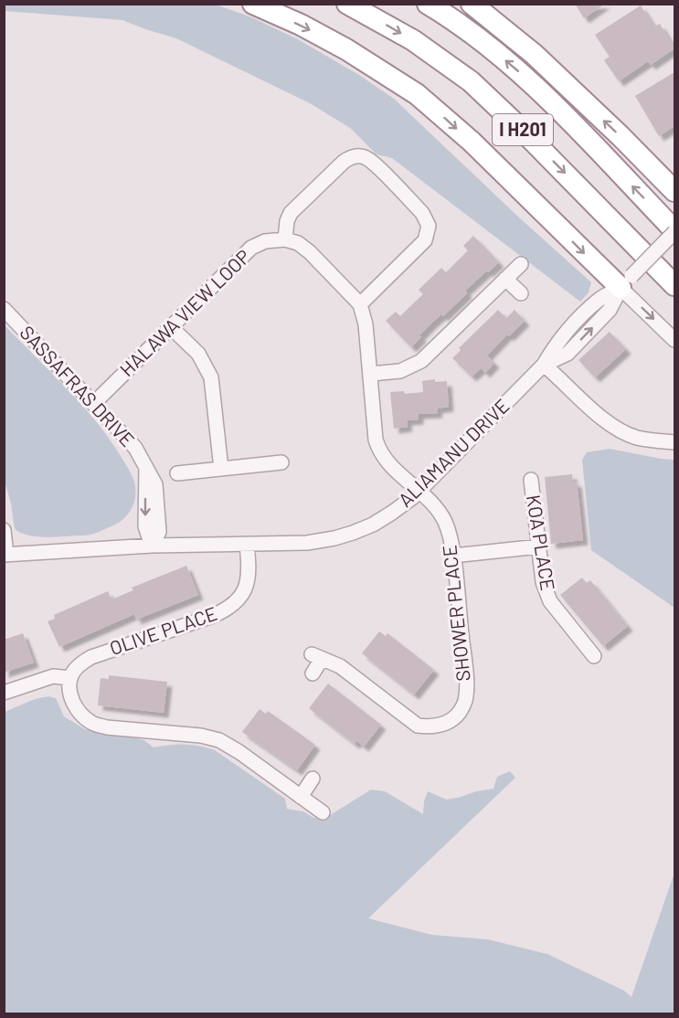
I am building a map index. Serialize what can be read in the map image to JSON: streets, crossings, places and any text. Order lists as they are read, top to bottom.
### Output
{
  "streets": {
    "highway": ["I H201"],
    "street": [
      "HALAWA VIEW LOOP",
      "SASSAFRAS DRIVE",
      "ALIAMANU DRIVE",
      "KOA PLACE",
      "SHOWER PLACE",
      "OLIVE PLACE"
    ]
  },
  "crossings": [
    ["I H201", "ALIAMANU DRIVE"],
    ["HALAWA VIEW LOOP", "SASSAFRAS DRIVE"],
    ["SASSAFRAS DRIVE", "ALIAMANU DRIVE"],
    ["ALIAMANU DRIVE", "SHOWER PLACE"],
    ["ALIAMANU DRIVE", "OLIVE PLACE"]
  ]
}
